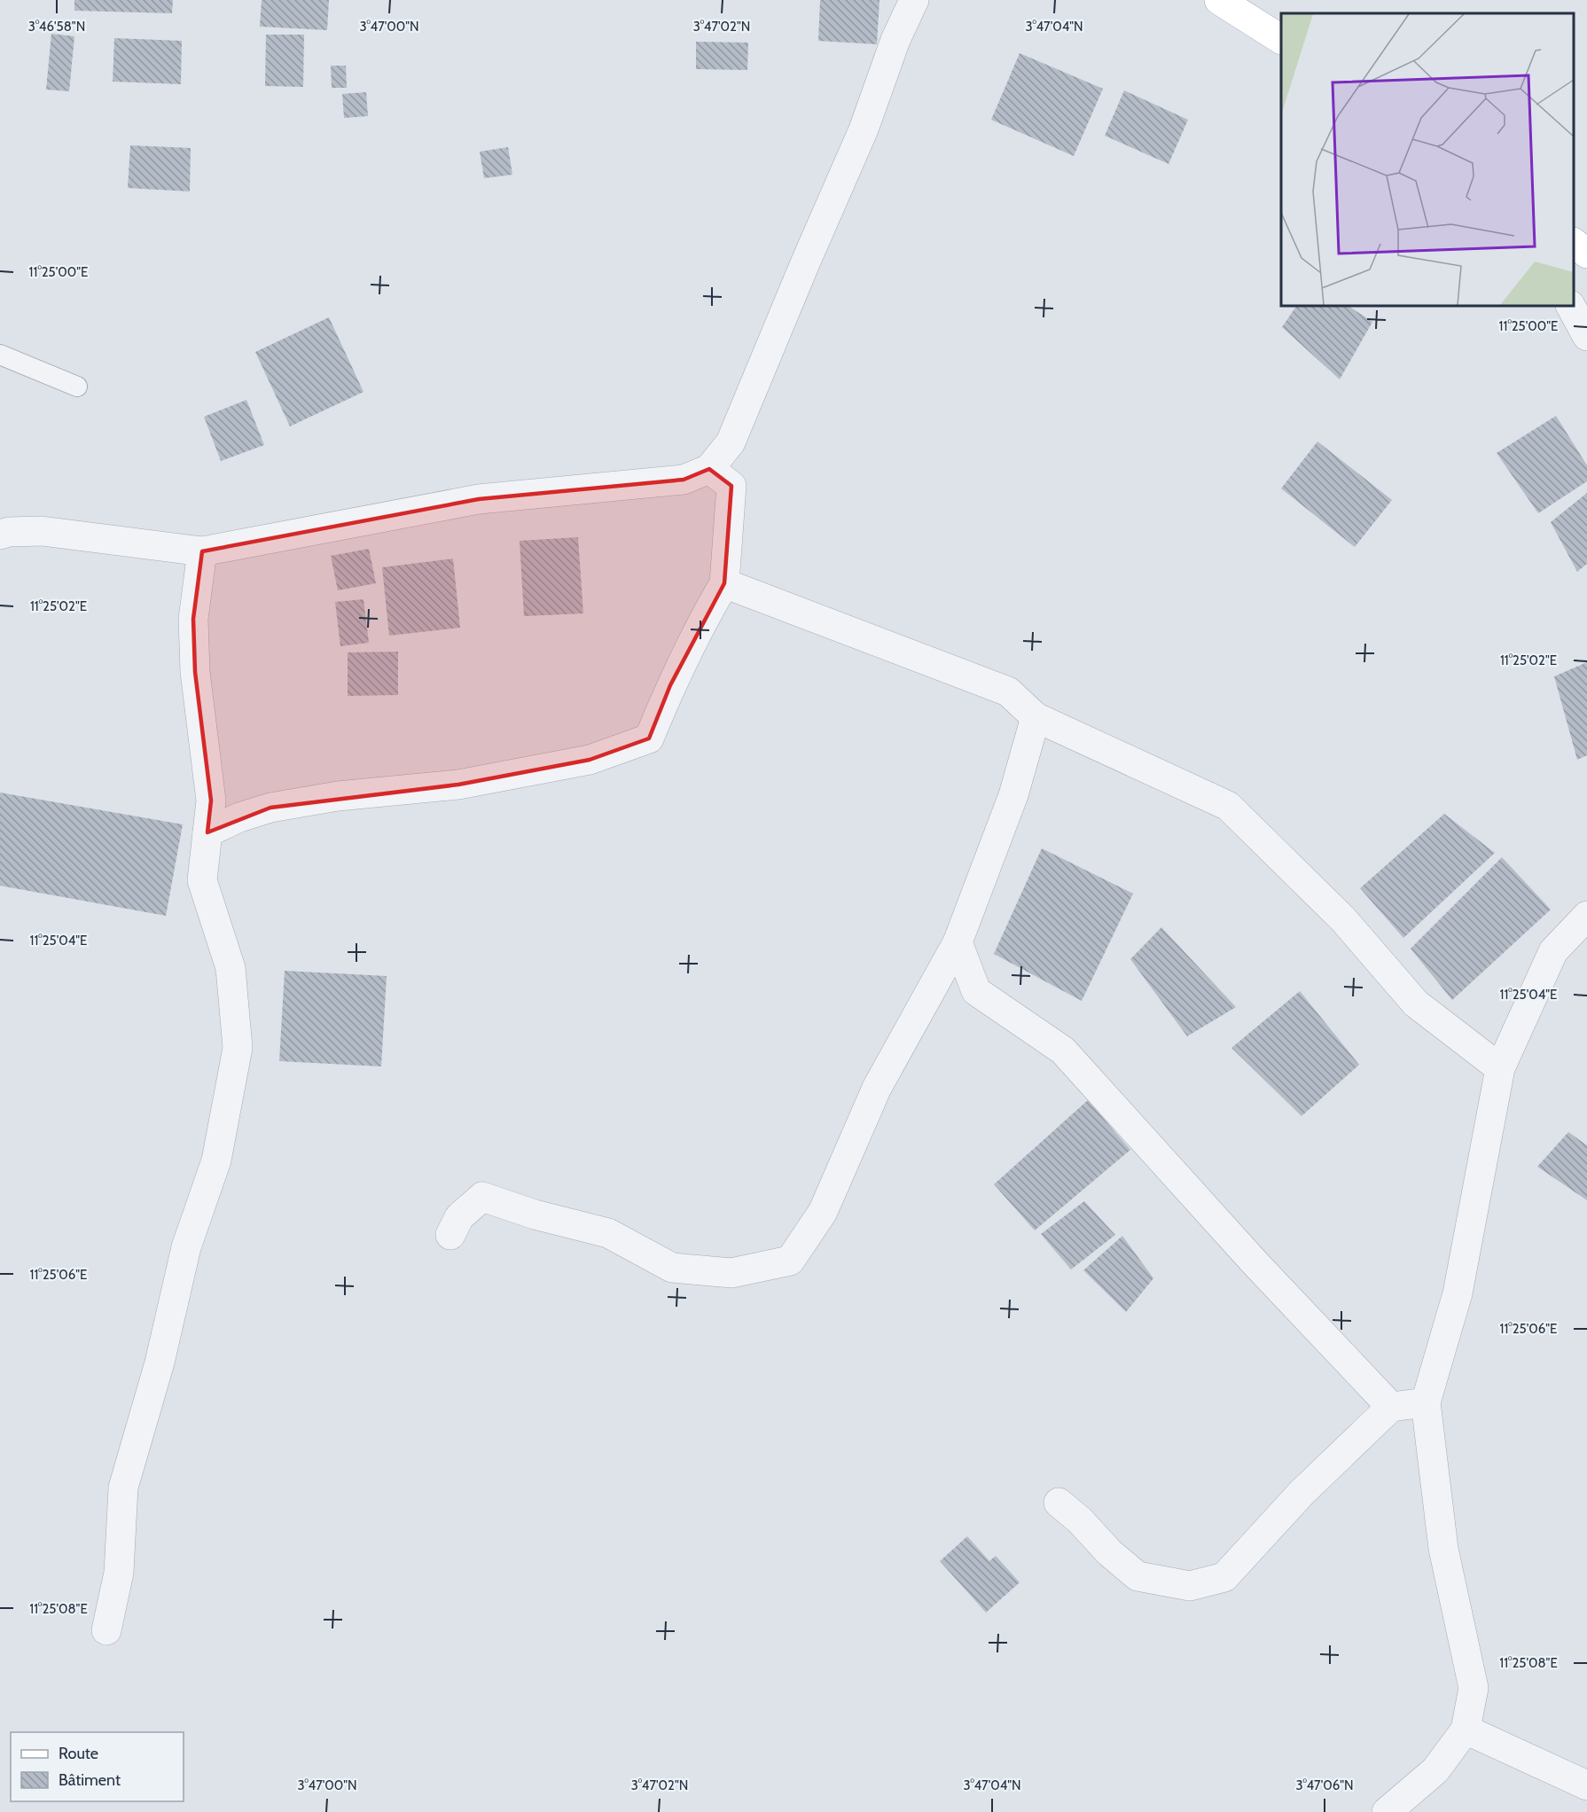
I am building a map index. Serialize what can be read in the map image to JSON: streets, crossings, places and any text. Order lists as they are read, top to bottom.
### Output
{
  "legend": ["Route", "Bâtiment"],
  "coordinates": [
    "3°46'58\"N",
    "3°47'00\"N",
    "3°47'02\"N",
    "3°47'04\"N",
    "11°25'00\"E",
    "11°25'02\"E",
    "11°25'04\"E",
    "11°25'06\"E",
    "11°25'08\"E",
    "3°47'06\"N"
  ]
}
